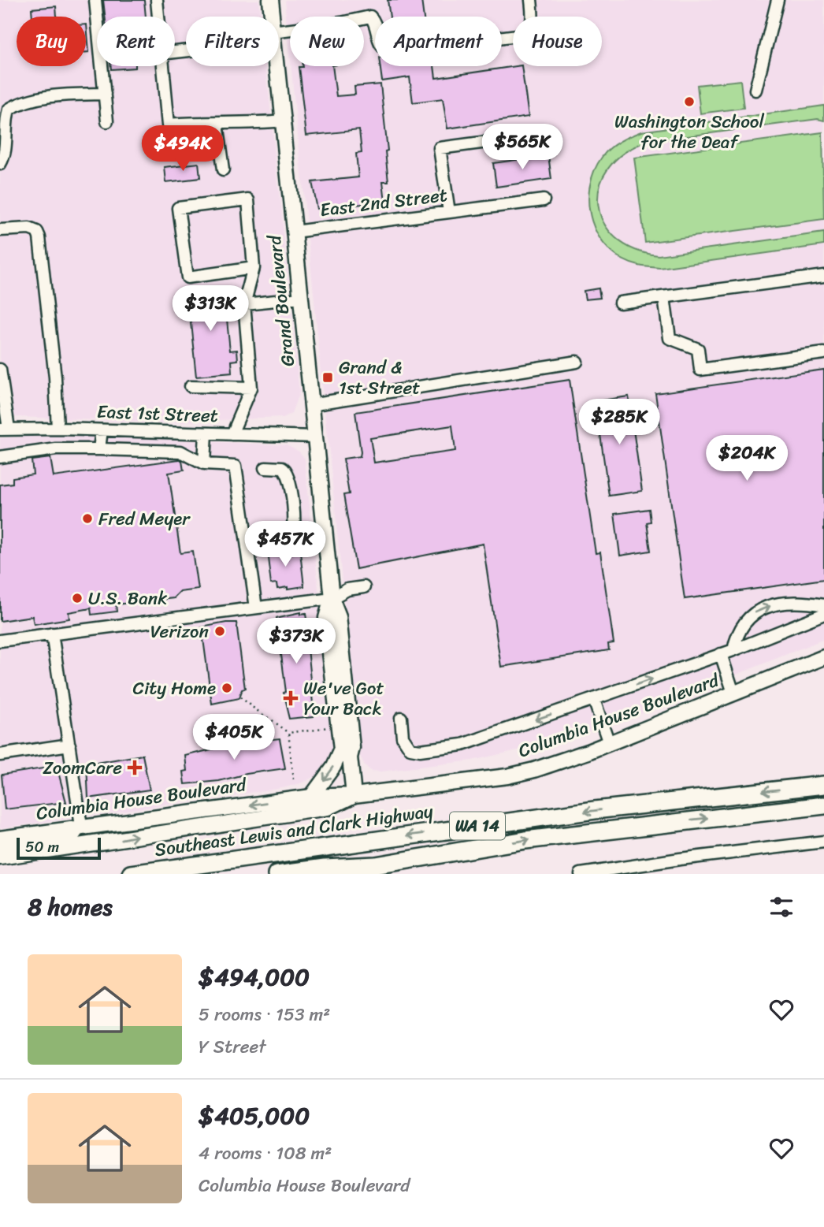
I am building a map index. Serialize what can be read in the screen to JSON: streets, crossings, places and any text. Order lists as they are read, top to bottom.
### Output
{
  "streets": {
    "highway": ["WA 14", "Southeast Lewis and Clark Highway"],
    "main road": ["Grand Boulevard", "Columbia House Boulevard"],
    "street": ["East 2nd Street", "East 1st Street"]
  },
  "crossings": [
    ["East 2nd Street", "Grand Boulevard"],
    ["Grand Boulevard", "East 1st Street"],
    ["Grand Boulevard", "Columbia House Boulevard"]
  ],
  "places": {
    "other": [
      "Washington School for the Deaf",
      "Fred Meyer",
      "U.S. Bank",
      "Verizon",
      "City Home"
    ],
    "transit": ["Grand & 1st Street"],
    "health": ["We've Got Your Back", "ZoomCare"]
  },
  "scale_bar": "50 m",
  "page": {
    "chip": [
      "Buy",
      "Rent",
      "Filters",
      "New",
      "Apartment",
      "House"
    ],
    "price": [
      "$565K",
      "$494K",
      "$313K",
      "$285K",
      "$204K",
      "$457K",
      "$373K",
      "$405K"
    ],
    "scale": "50 m",
    "heading": "8 homes",
    "list": [
      {
        "name": "$494,000",
        "note": "5 rooms · 153 m² · Y Street"
      },
      {
        "name": "$405,000",
        "note": "4 rooms · 108 m² · Columbia House Boulevard"
      }
    ]
  }
}
